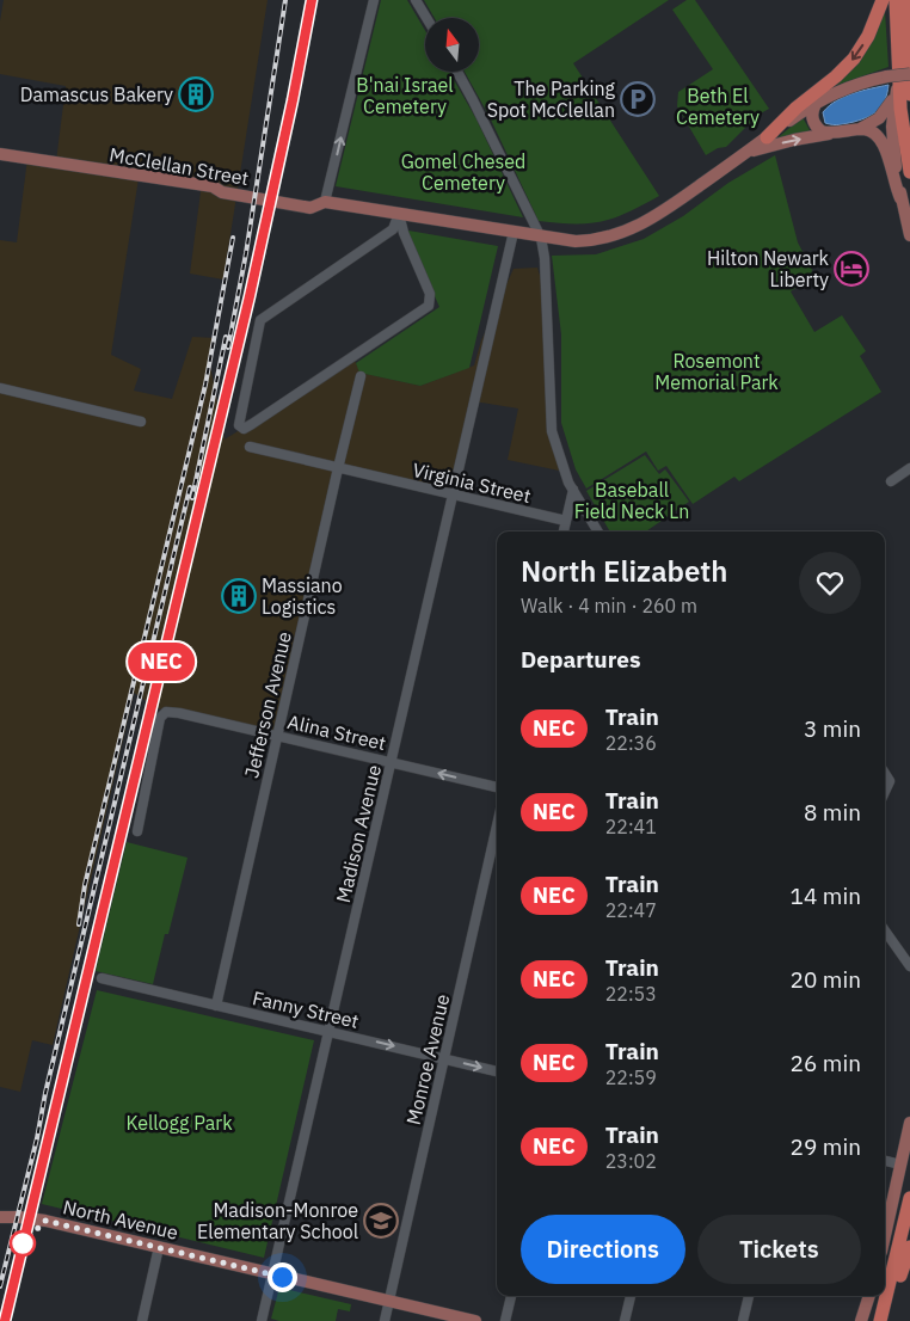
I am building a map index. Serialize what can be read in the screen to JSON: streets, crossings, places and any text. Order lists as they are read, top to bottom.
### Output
{
  "streets": {
    "main road": ["McClellan Street", "North Avenue"],
    "street": [
      "Virginia Street",
      "Jefferson Avenue",
      "Alina Street",
      "Madison Avenue",
      "Fanny Street",
      "Monroe Avenue"
    ]
  },
  "crossings": [
    ["McClellan Street", "Madison Avenue"],
    ["Virginia Street", "Jefferson Avenue"],
    ["Virginia Street", "Madison Avenue"],
    ["Jefferson Avenue", "Alina Street"],
    ["Jefferson Avenue", "Fanny Street"],
    ["Alina Street", "Madison Avenue"],
    ["Madison Avenue", "Fanny Street"],
    ["Madison Avenue", "North Avenue"],
    ["Fanny Street", "Monroe Avenue"],
    ["Monroe Avenue", "North Avenue"]
  ],
  "one_way": ["Fanny Street"],
  "parks": [
    "B'nai Israel Cemetery",
    "Beth El Cemetery",
    "Gomel Chesed Cemetery",
    "Rosemont Memorial Park",
    "Baseball Field Neck Ln",
    "Kellogg Park"
  ],
  "places": {
    "building": ["Damascus Bakery", "Massiano Logistics"],
    "parking": ["The Parking Spot McClellan"],
    "hotel": ["Hilton Newark Liberty"],
    "school or university": ["Madison-Monroe Elementary School"]
  },
  "north": "top",
  "page": {
    "on_map": "NEC",
    "heading": [
      ["North Elizabeth", "Walk · 4 min · 260 m"],
      "Departures"
    ],
    "list": [
      {
        "mark": "NEC",
        "name": "Train",
        "note": "22:36",
        "value": "3 min"
      },
      {
        "mark": "NEC",
        "name": "Train",
        "note": "22:41",
        "value": "8 min"
      },
      {
        "mark": "NEC",
        "name": "Train",
        "note": "22:47",
        "value": "14 min"
      },
      {
        "mark": "NEC",
        "name": "Train",
        "note": "22:53",
        "value": "20 min"
      },
      {
        "mark": "NEC",
        "name": "Train",
        "note": "22:59",
        "value": "26 min"
      },
      {
        "mark": "NEC",
        "name": "Train",
        "note": "23:02",
        "value": "29 min"
      }
    ],
    "buttons": ["Directions", "Tickets"]
  }
}
